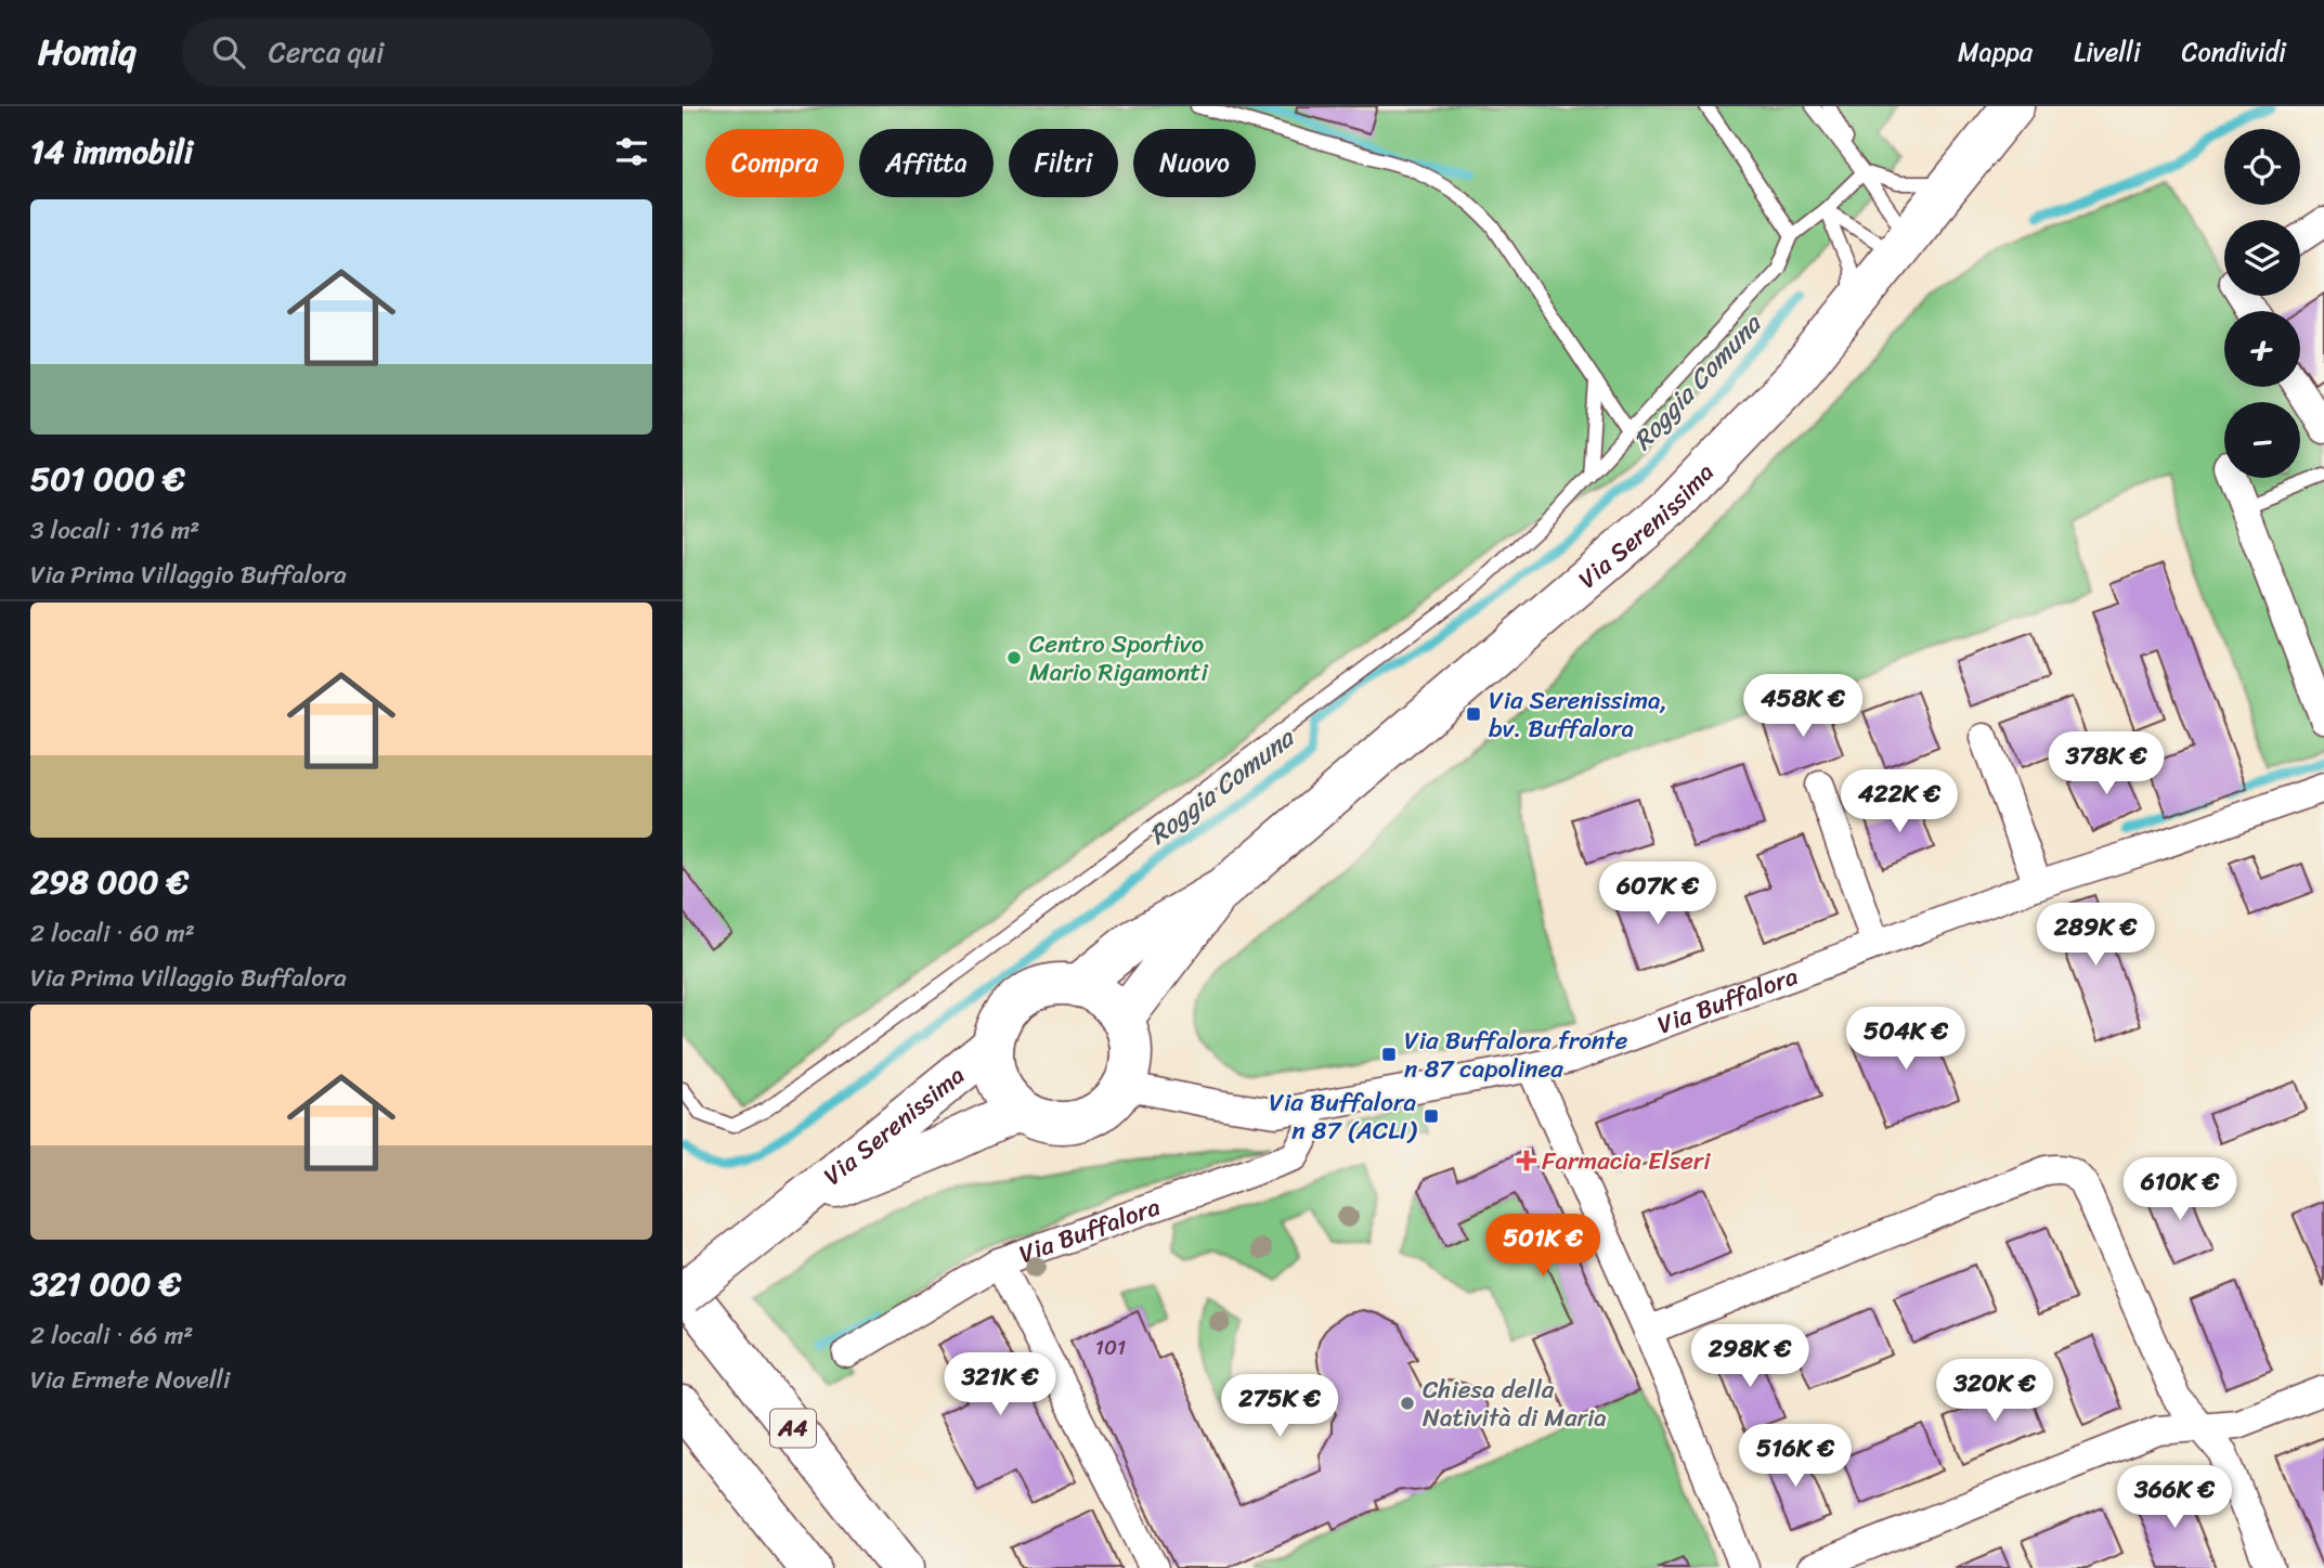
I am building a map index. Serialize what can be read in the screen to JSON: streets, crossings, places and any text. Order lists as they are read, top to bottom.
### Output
{
  "streets": {
    "main road": ["Via Serenissima", "A4"],
    "street": ["Via Buffalora"]
  },
  "crossings": [
    ["Via Serenissima", "Via Buffalora"]
  ],
  "water": ["Roggia Comuna"],
  "places": {
    "other": ["Centro Sportivo Mario Rigamonti", "Chiesa della Natività di Maria"],
    "transit": ["Via Serenissima, bv. Buffalora", "Via Buffalora fronte n 87 capolinea", "Via Buffalora n 87 (ACLI)"],
    "health": ["Farmacia Elseri"]
  },
  "house_numbers": ["101"],
  "page": {
    "header": "Homiq",
    "search": "Cerca qui",
    "nav": ["Mappa", "Livelli", "Condividi"],
    "heading": "14 immobili",
    "map_buttons": ["+", "−"],
    "chip": [
      "Compra",
      "Affitta",
      "Filtri",
      "Nuovo"
    ],
    "list": [
      {
        "name": "501 000 €",
        "note": "3 locali · 116 m² · Via Prima Villaggio Buffalora"
      },
      {
        "name": "298 000 €",
        "note": "2 locali · 60 m² · Via Prima Villaggio Buffalora"
      },
      {
        "name": "321 000 €",
        "note": "2 locali · 66 m² · Via Ermete Novelli"
      }
    ],
    "price": [
      "458K €",
      "378K €",
      "422K €",
      "607K €",
      "289K €",
      "504K €",
      "610K €",
      "501K €",
      "298K €",
      "321K €",
      "320K €",
      "275K €",
      "516K €",
      "366K €"
    ]
  }
}
